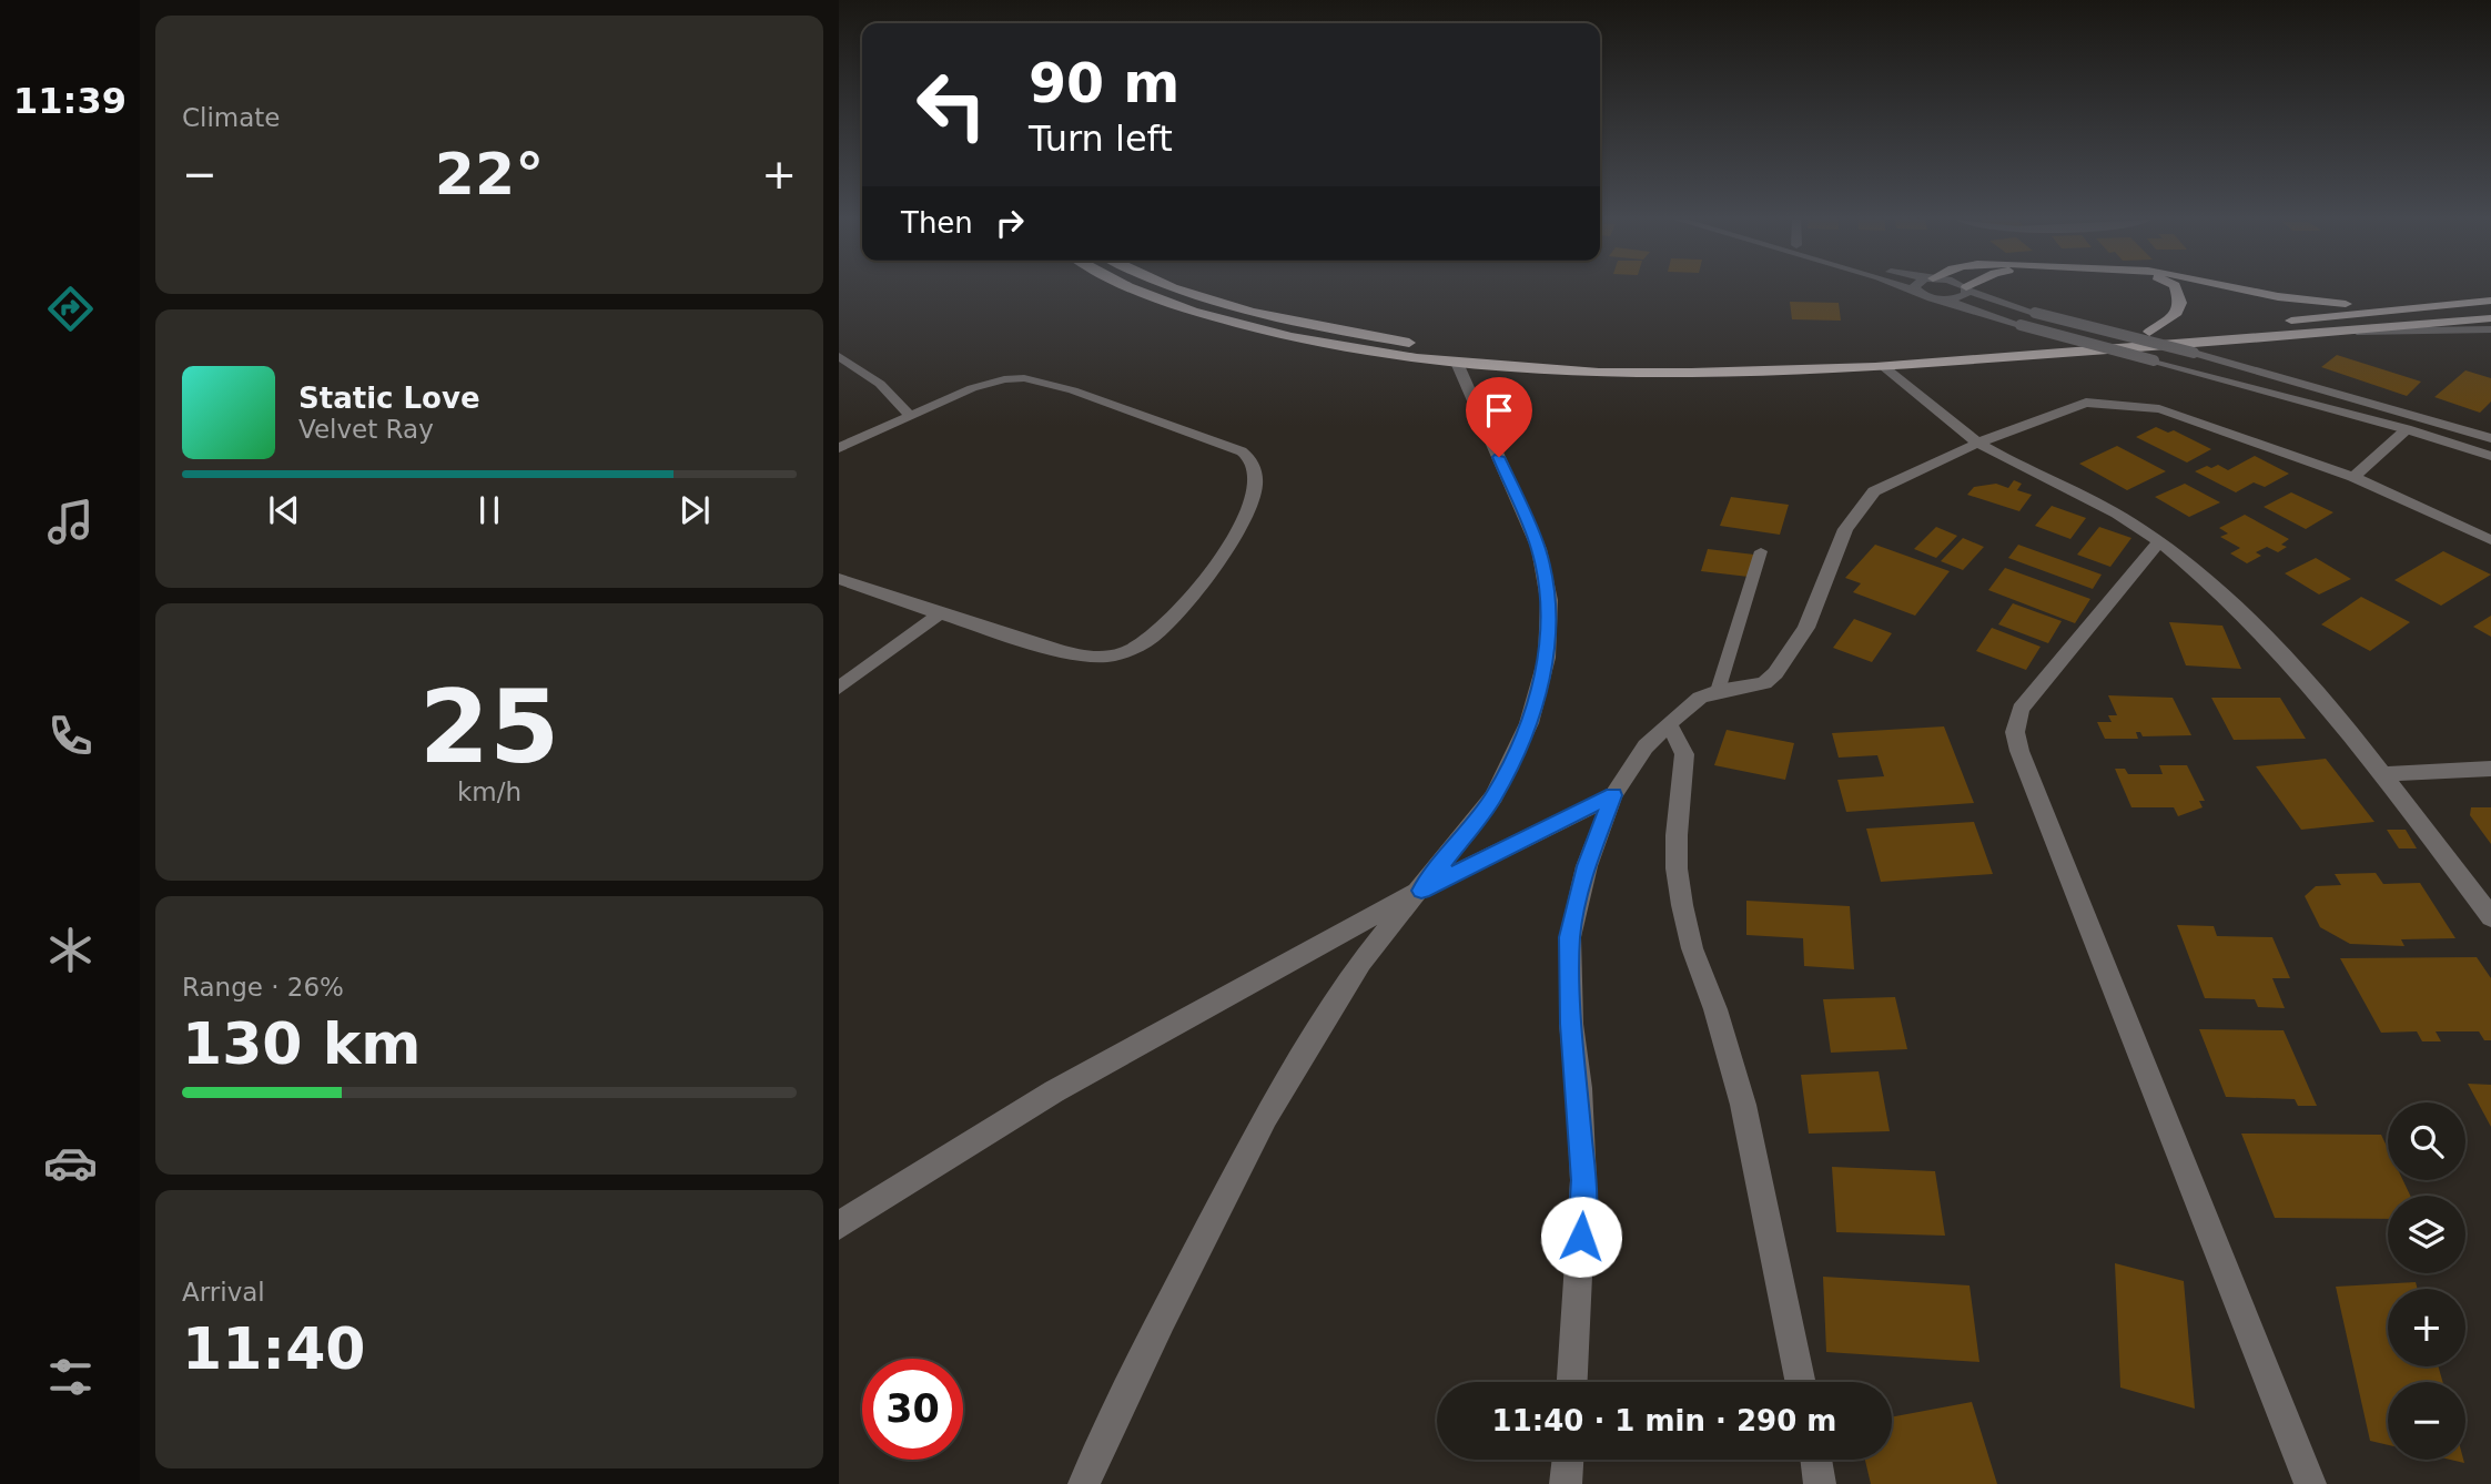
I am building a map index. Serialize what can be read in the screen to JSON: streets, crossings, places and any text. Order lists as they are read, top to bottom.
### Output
{
  "page": {
    "tabs": "11:39",
    "tile": [
      "Climate",
      ["25", "km/h"],
      ["Range · 26%", "130 km"],
      ["Arrival", "11:40"]
    ],
    "turn": ["90 m", "Turn left"],
    "heat": ["−", "22°", "+"],
    "then": "Then",
    "song": ["Static Love", "Velvet Ray"],
    "map_buttons": ["+", "−"],
    "limit": "30",
    "trip": "11:40 · 1 min · 290 m"
  }
}
